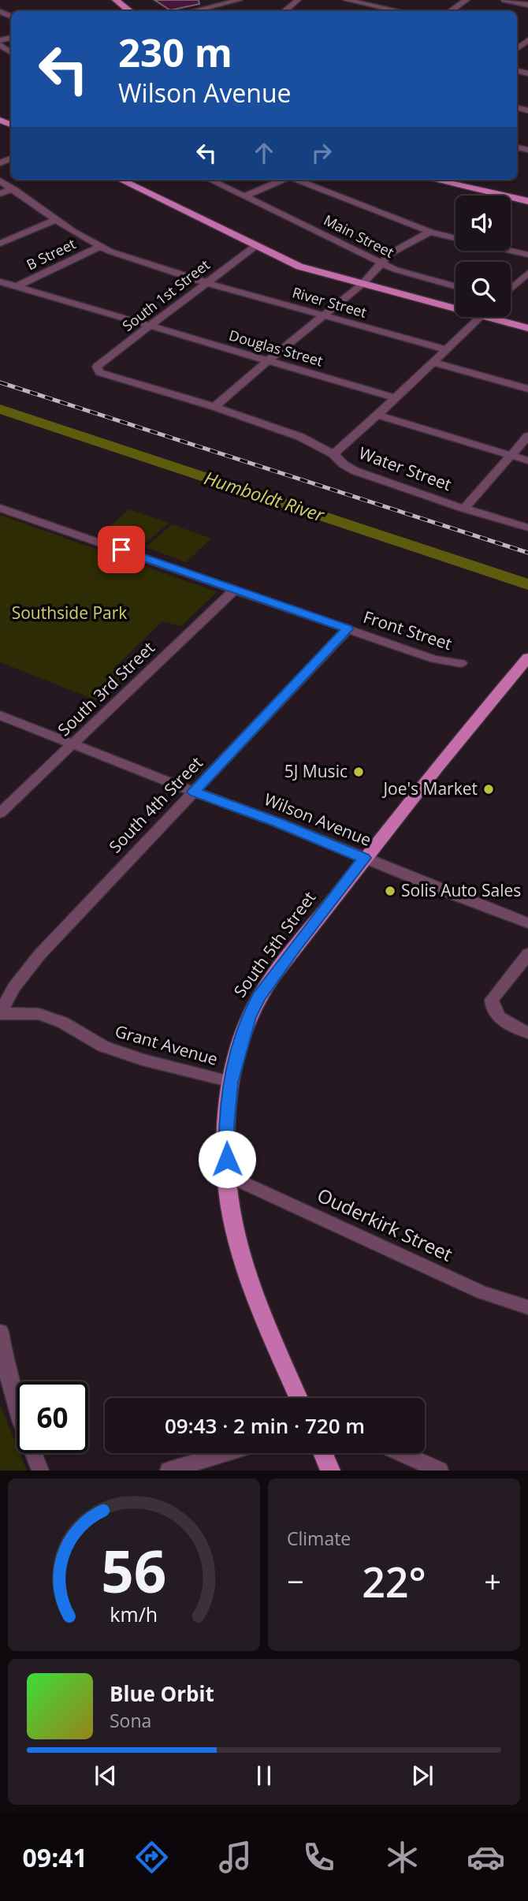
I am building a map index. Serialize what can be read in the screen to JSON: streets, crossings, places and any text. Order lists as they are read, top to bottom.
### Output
{
  "streets": {
    "main road": ["South 5th Street"],
    "street": [
      "Main Street",
      "B Street",
      "South 1st Street",
      "River Street",
      "Douglas Street",
      "Water Street",
      "Front Street",
      "South 3rd Street",
      "South 4th Street",
      "Wilson Avenue",
      "Grant Avenue",
      "Ouderkirk Street"
    ]
  },
  "crossings": [
    ["B Street", "River Street"],
    ["B Street", "Douglas Street"],
    ["South 1st Street", "River Street"],
    ["South 1st Street", "Douglas Street"],
    ["South 1st Street", "Water Street"],
    ["Front Street", "South 3rd Street"],
    ["Front Street", "South 4th Street"],
    ["South 3rd Street", "Wilson Avenue"],
    ["South 4th Street", "Wilson Avenue"],
    ["South 4th Street", "Grant Avenue"],
    ["Wilson Avenue", "South 5th Street"],
    ["South 5th Street", "Grant Avenue"],
    ["South 5th Street", "Ouderkirk Street"]
  ],
  "water": ["Humboldt River"],
  "parks": ["Southside Park"],
  "places": ["5J Music", "Joe's Market", "Solis Auto Sales"],
  "page": {
    "turn": ["230 m", "Wilson Avenue"],
    "limit": "60",
    "trip": "09:43 · 2 min · 720 m",
    "tile": "Climate",
    "heat": ["−", "22°", "+"],
    "song": ["Blue Orbit", "Sona"],
    "tabs": "09:41",
    "gauge": ["56", "km/h"]
  }
}
